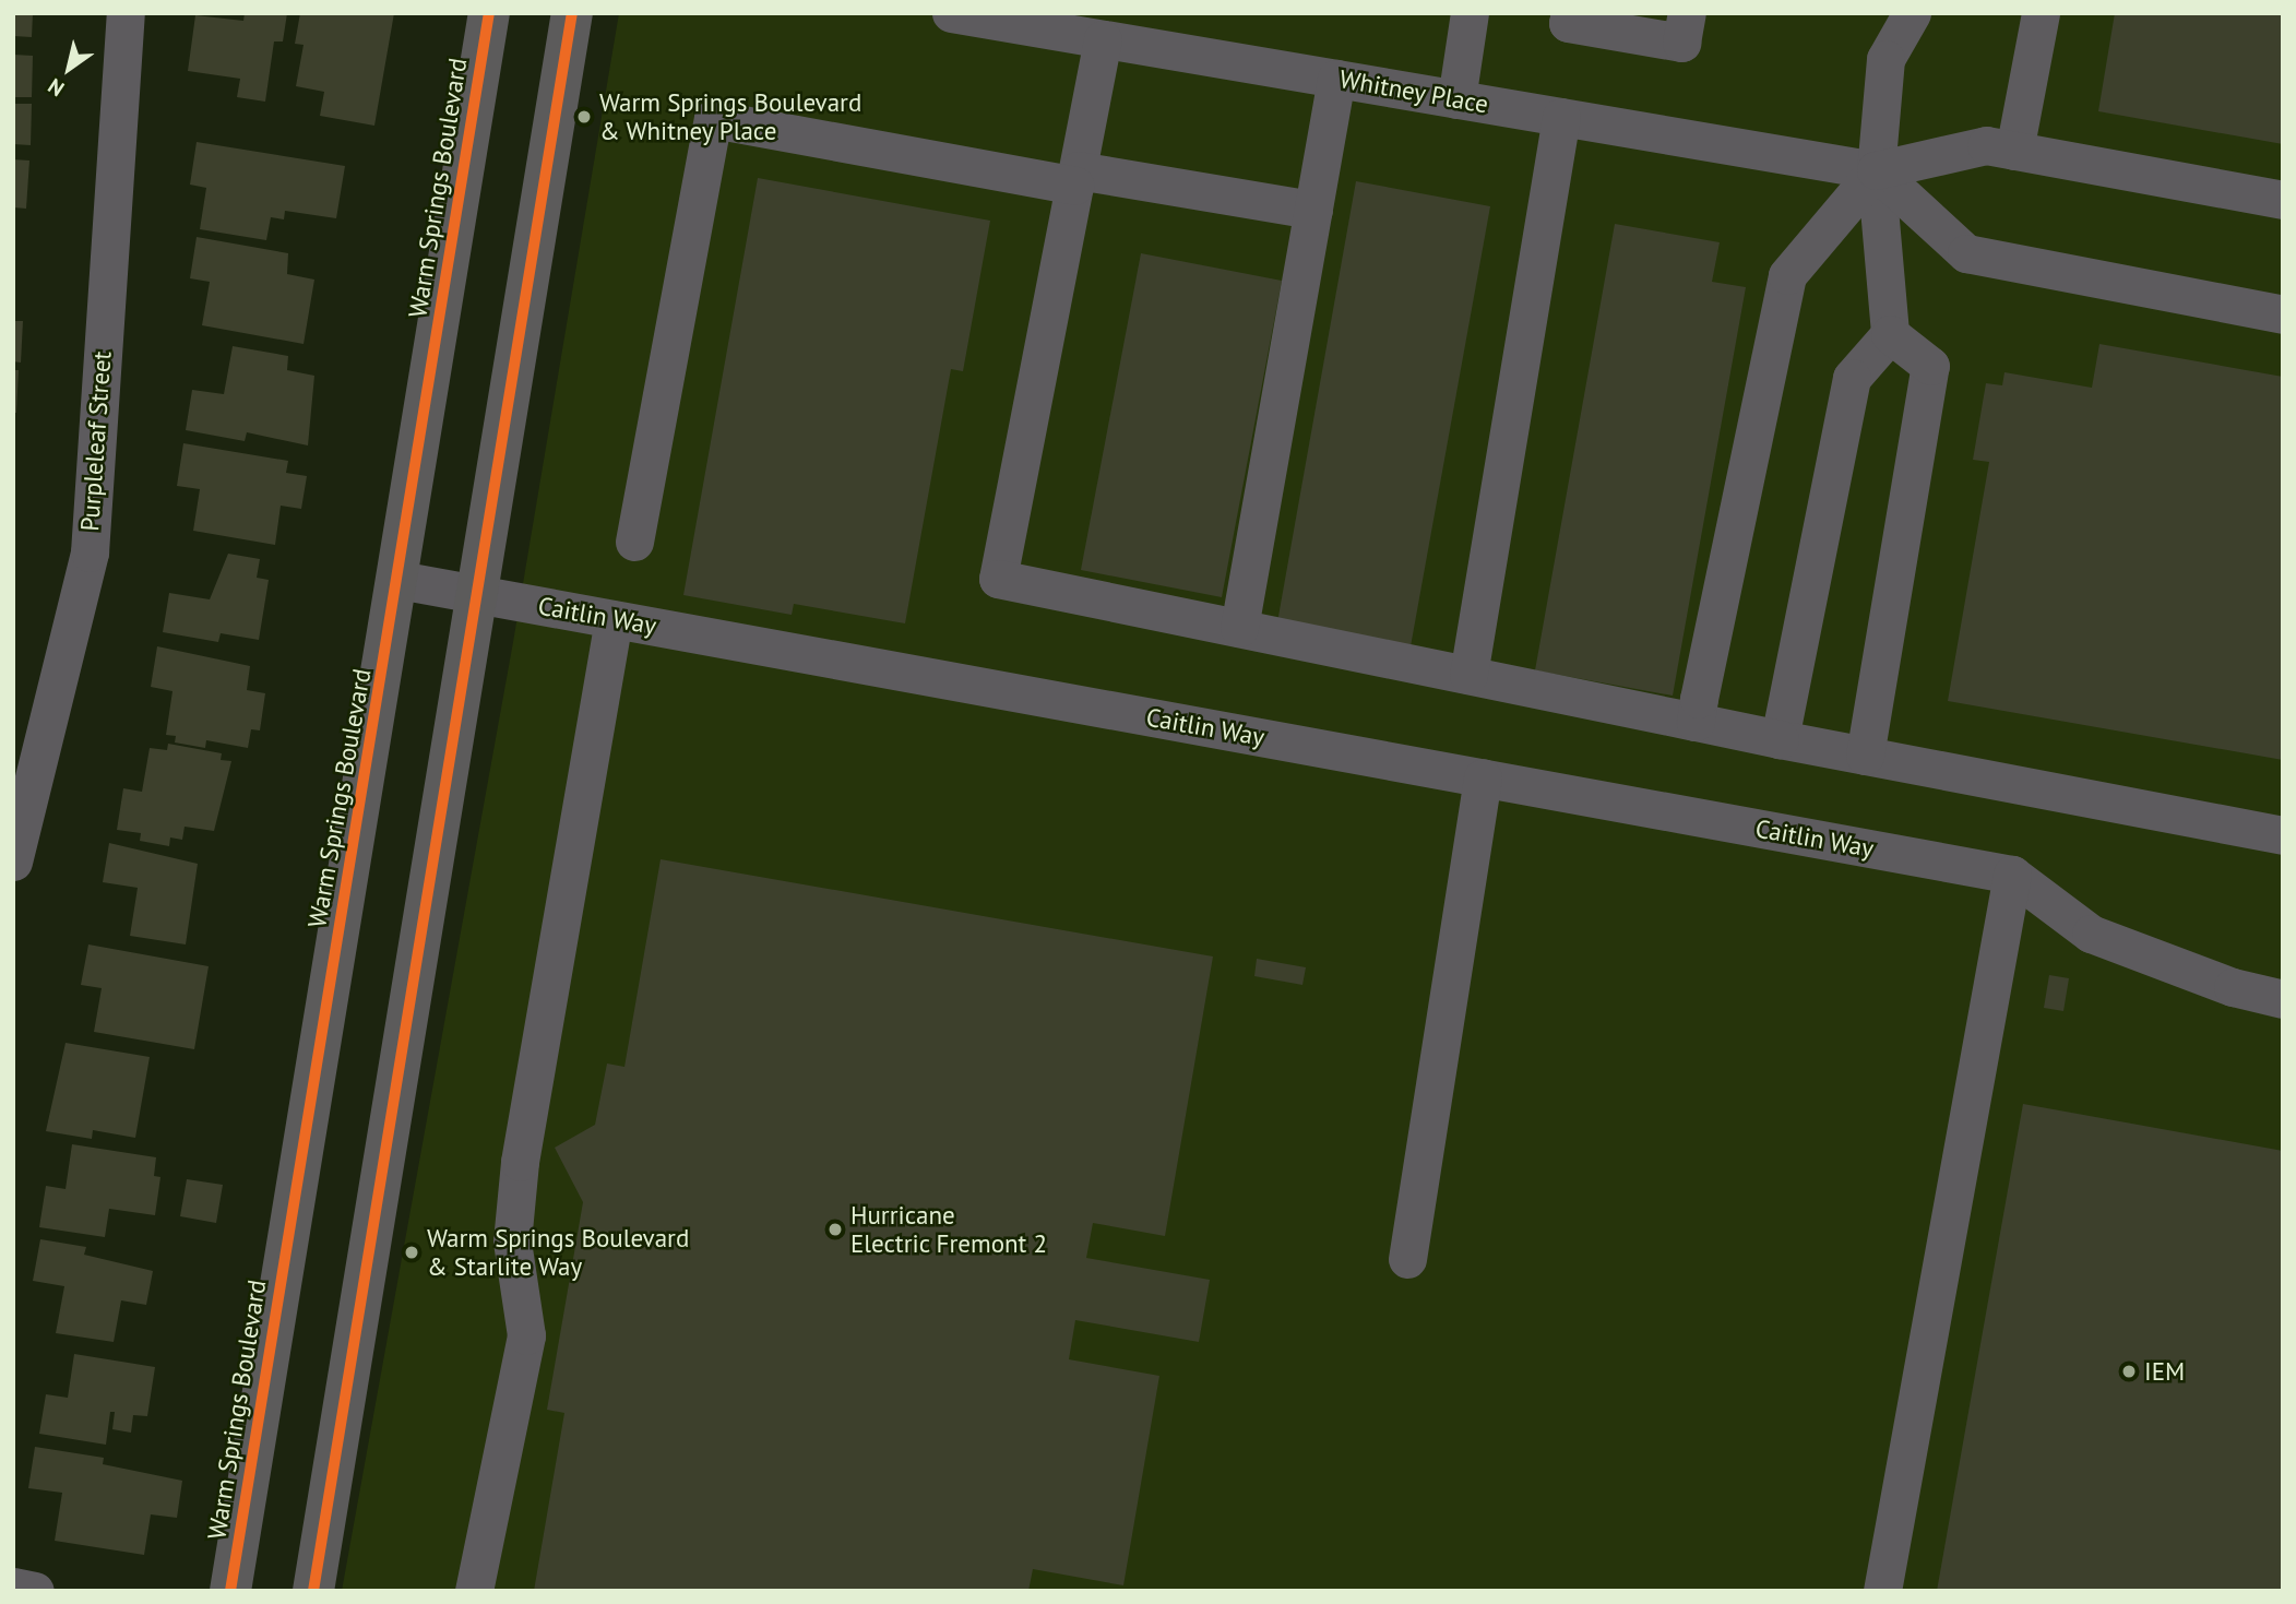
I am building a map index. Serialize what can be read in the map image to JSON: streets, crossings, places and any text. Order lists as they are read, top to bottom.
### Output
{
  "streets": {
    "main road": ["Warm Springs Boulevard"],
    "street": ["Whitney Place", "Purpleleaf Street", "Caitlin Way"]
  },
  "crossings": [
    ["Warm Springs Boulevard", "Caitlin Way"]
  ],
  "places": [
    "Warm Springs Boulevard & Whitney Place",
    "Hurricane Electric Fremont 2",
    "Warm Springs Boulevard & Starlite Way",
    "IEM"
  ],
  "north": "bottom left"
}
